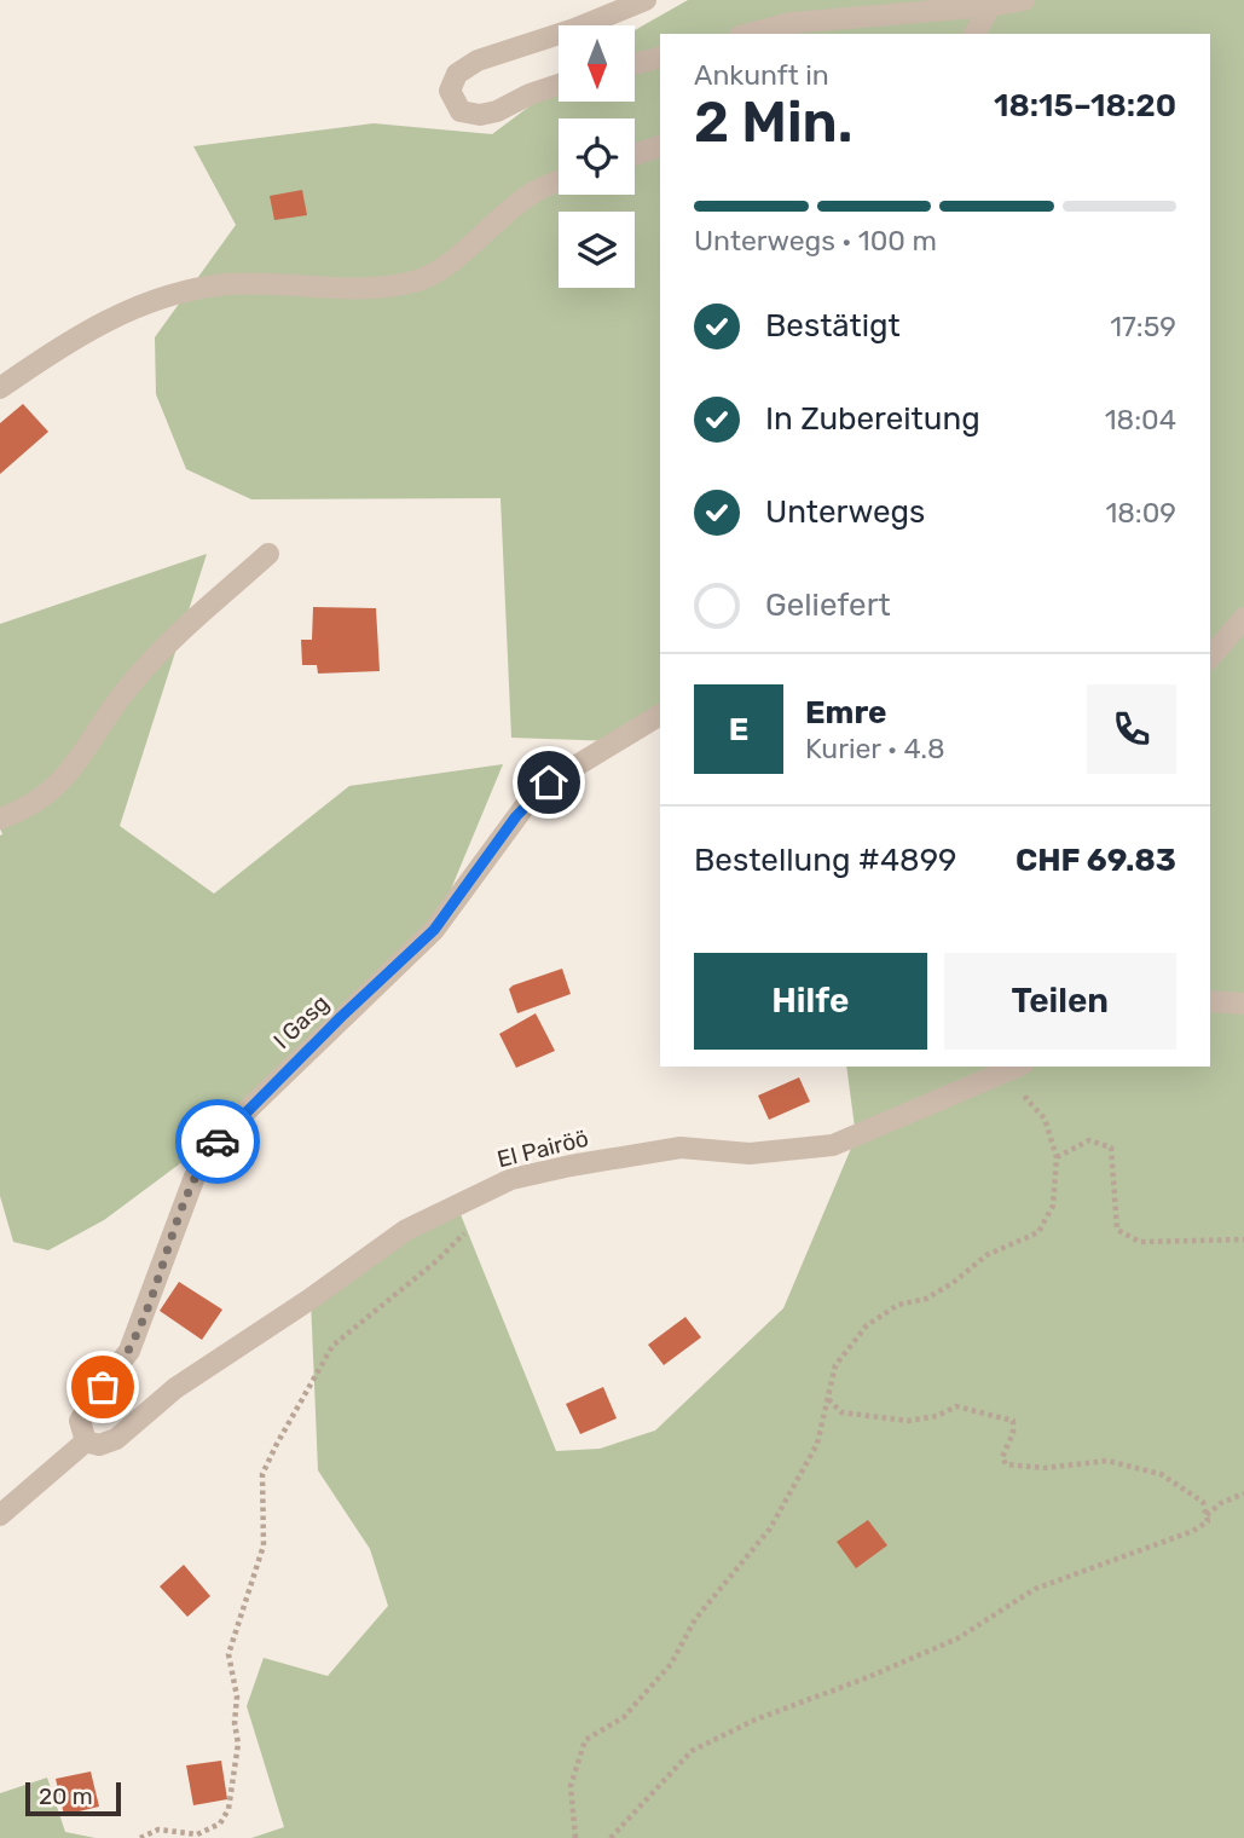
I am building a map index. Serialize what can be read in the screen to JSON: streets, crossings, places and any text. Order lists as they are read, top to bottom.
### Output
{
  "streets": {
    "street": ["I Gasg", "El Pairöö"]
  },
  "crossings": [
    ["I Gasg", "El Pairöö"]
  ],
  "scale_bar": "20 m",
  "north": "bottom",
  "page": {
    "heading": ["2 Min.", "Ankunft in", "18:15–18:20"],
    "panel": [
      "Emre",
      "Kurier · 4.8",
      "Bestellung #4899",
      "CHF 69.83"
    ],
    "bar": "Unterwegs · 100 m",
    "list": [
      ["Bestätigt", "17:59"],
      ["In Zubereitung", "18:04"],
      ["Unterwegs", "18:09"],
      "Geliefert"
    ],
    "round": "E",
    "buttons": ["Hilfe", "Teilen"],
    "scale": "20 m"
  }
}
